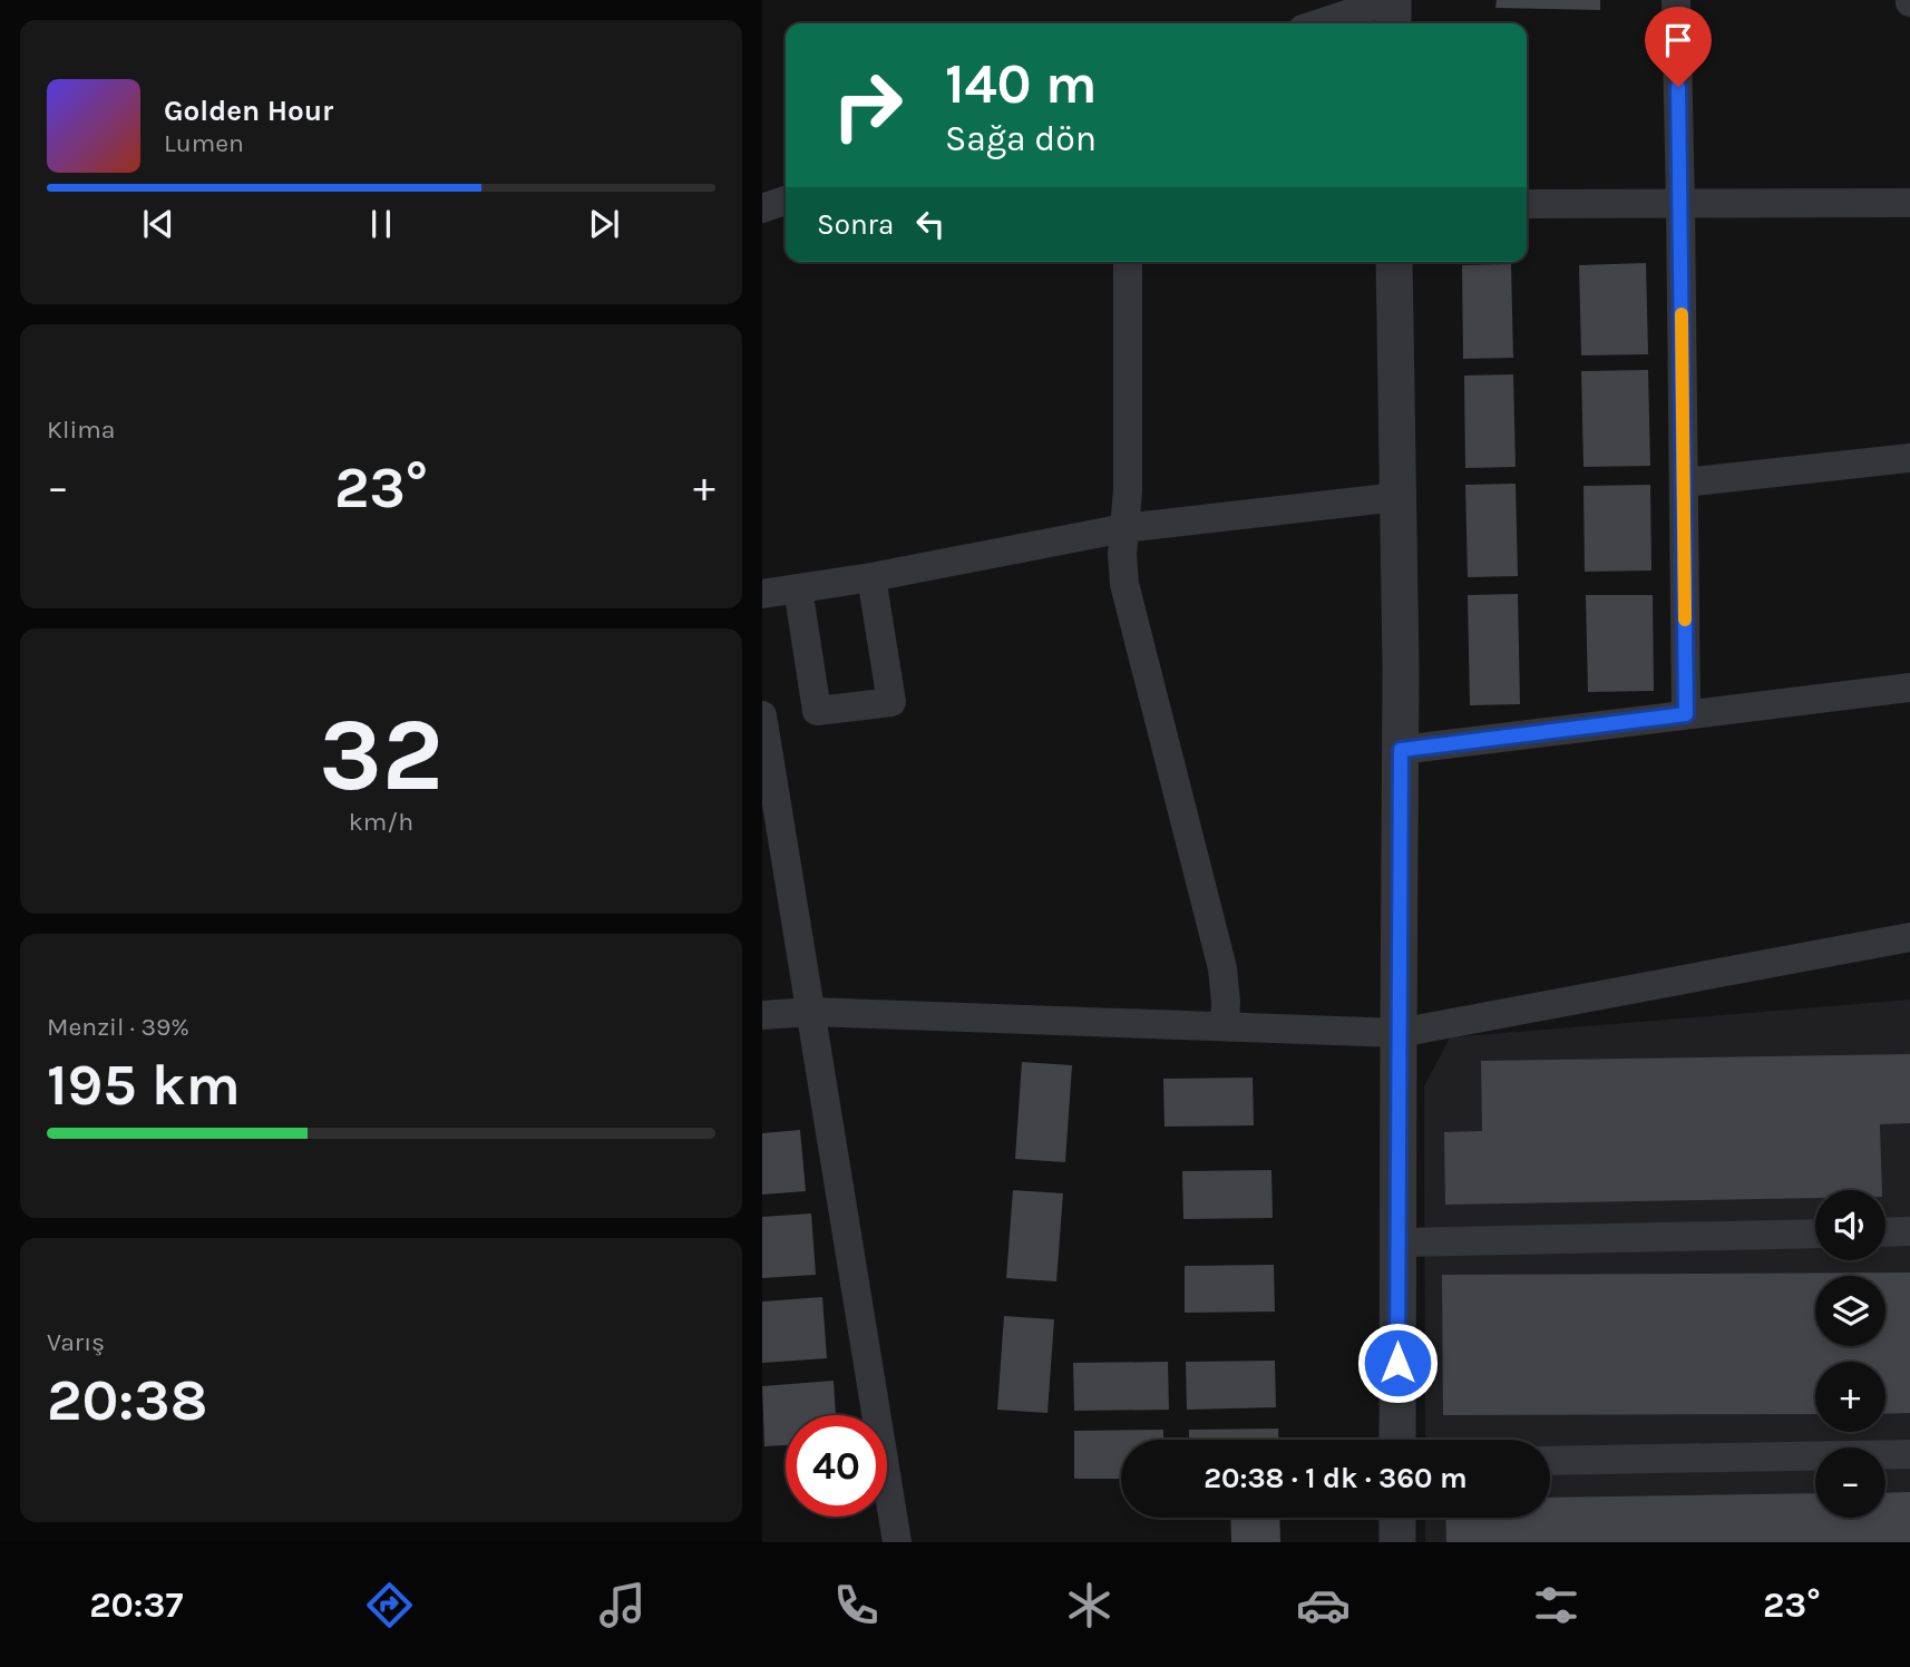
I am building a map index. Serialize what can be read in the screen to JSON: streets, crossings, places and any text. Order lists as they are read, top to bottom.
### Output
{
  "page": {
    "turn": ["140 m", "Sağa dön"],
    "song": ["Golden Hour", "Lumen"],
    "then": "Sonra",
    "tile": [
      "Klima",
      ["32", "km/h"],
      ["Menzil · 39%", "195 km"],
      ["Varış", "20:38"]
    ],
    "heat": ["−", "23°", "+"],
    "map_buttons": ["+", "−"],
    "limit": "40",
    "trip": "20:38 · 1 dk · 360 m",
    "tabs": ["20:37", "23°"]
  }
}
